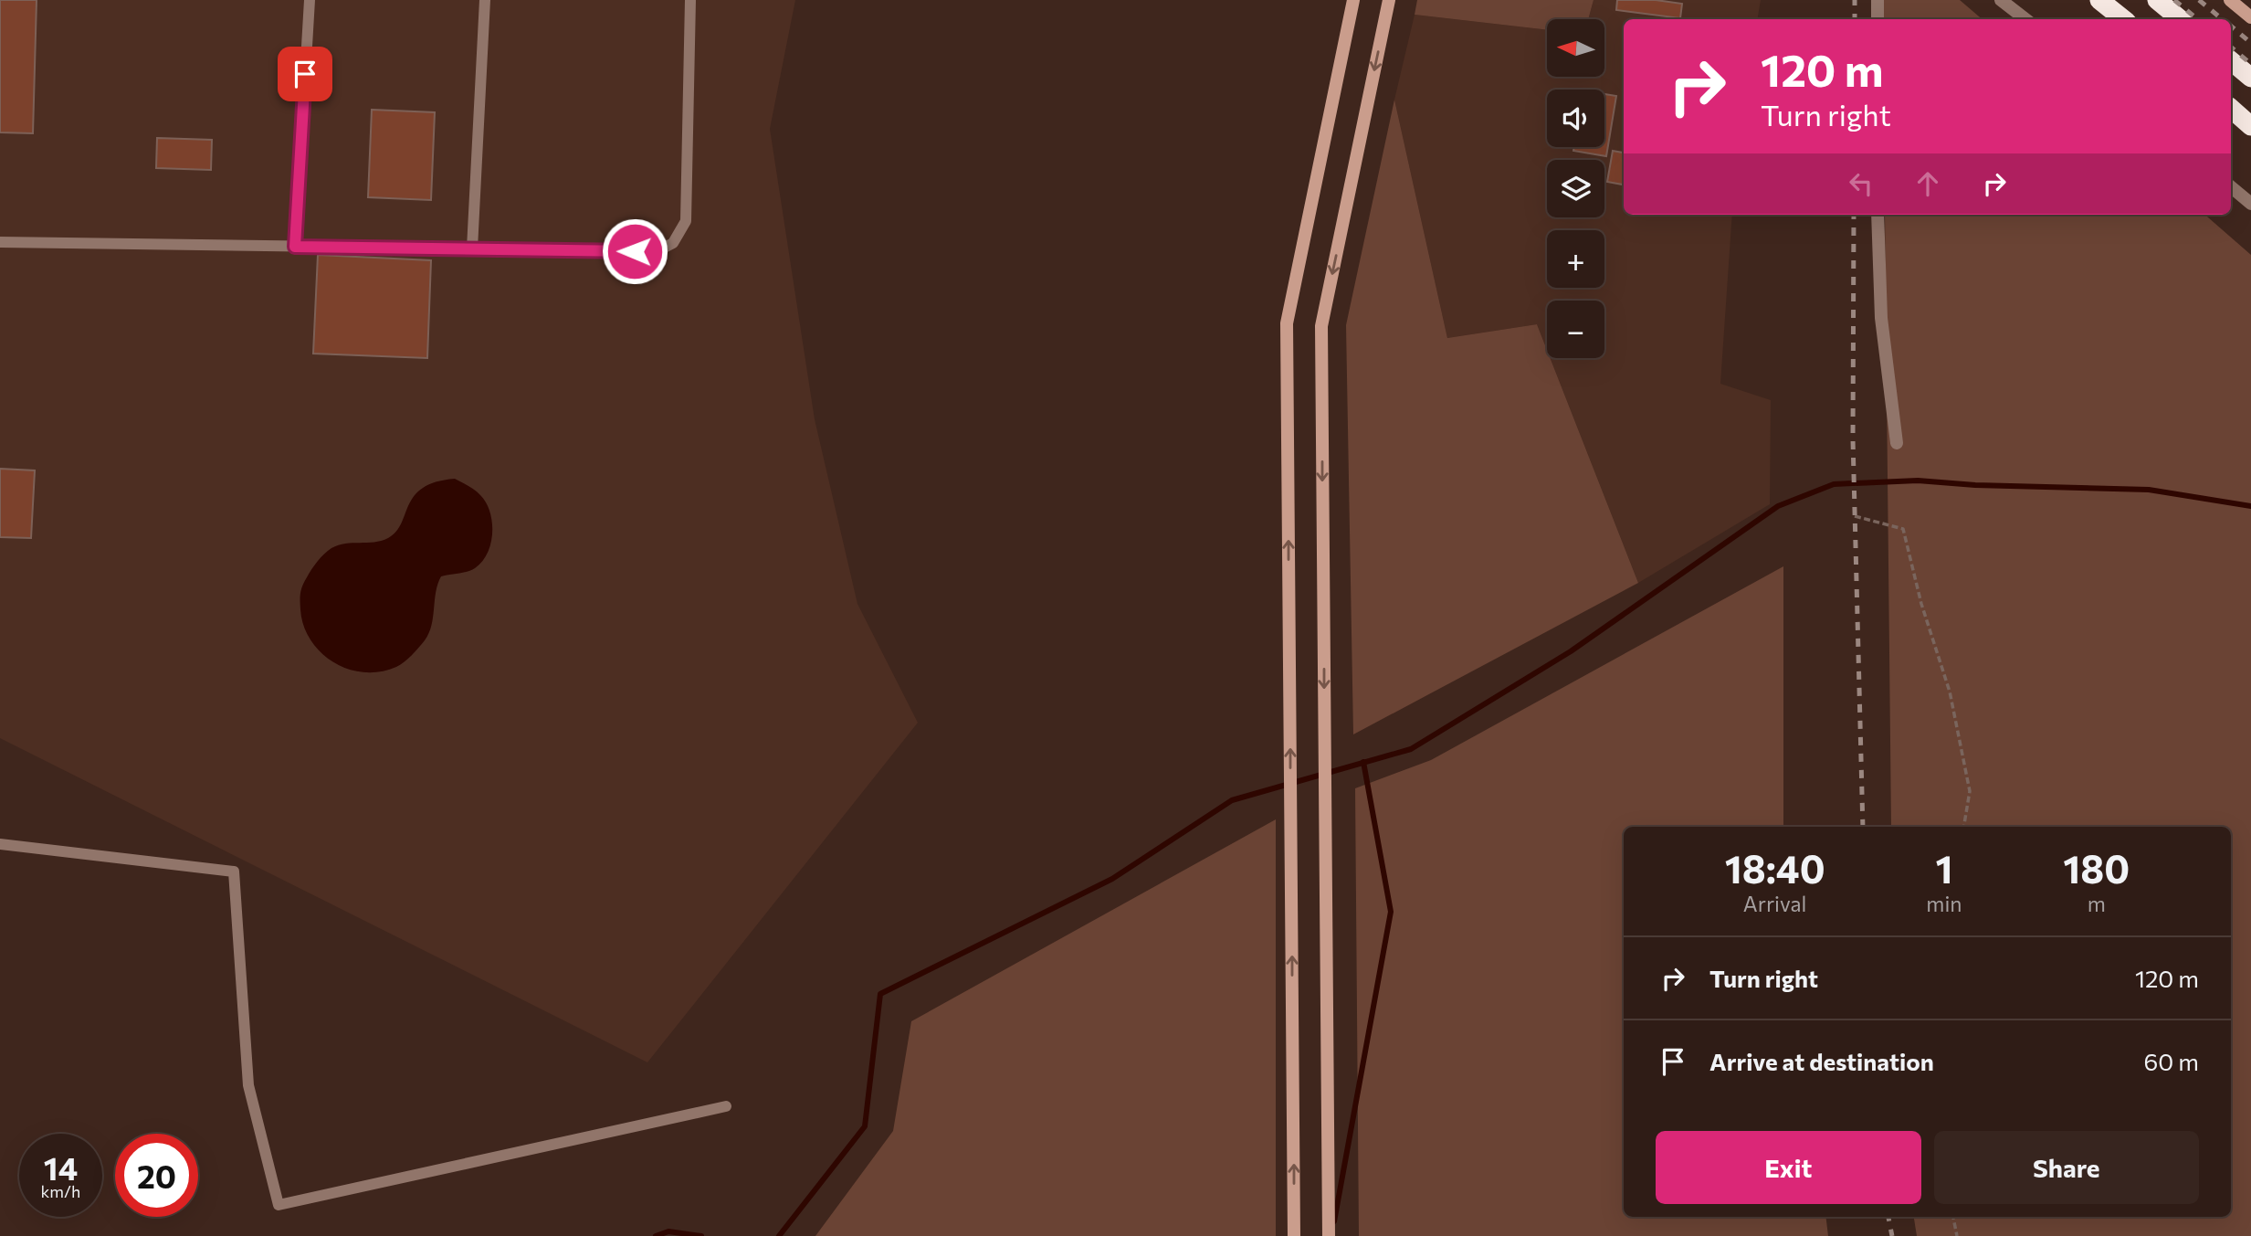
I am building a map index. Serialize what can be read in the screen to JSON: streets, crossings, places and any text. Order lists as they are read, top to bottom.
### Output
{
  "north": "left",
  "page": {
    "map_buttons": ["+", "−"],
    "turn": ["120 m", "Turn right"],
    "eta": [
      "18:40",
      "Arrival",
      "1",
      "min",
      "180",
      "m"
    ],
    "list": [
      {
        "name": "Turn right",
        "value": "120 m"
      },
      {
        "name": "Arrive at destination",
        "value": "60 m"
      }
    ],
    "buttons": ["Exit", "Share"],
    "speed": "14 km/h",
    "limit": "20"
  }
}
